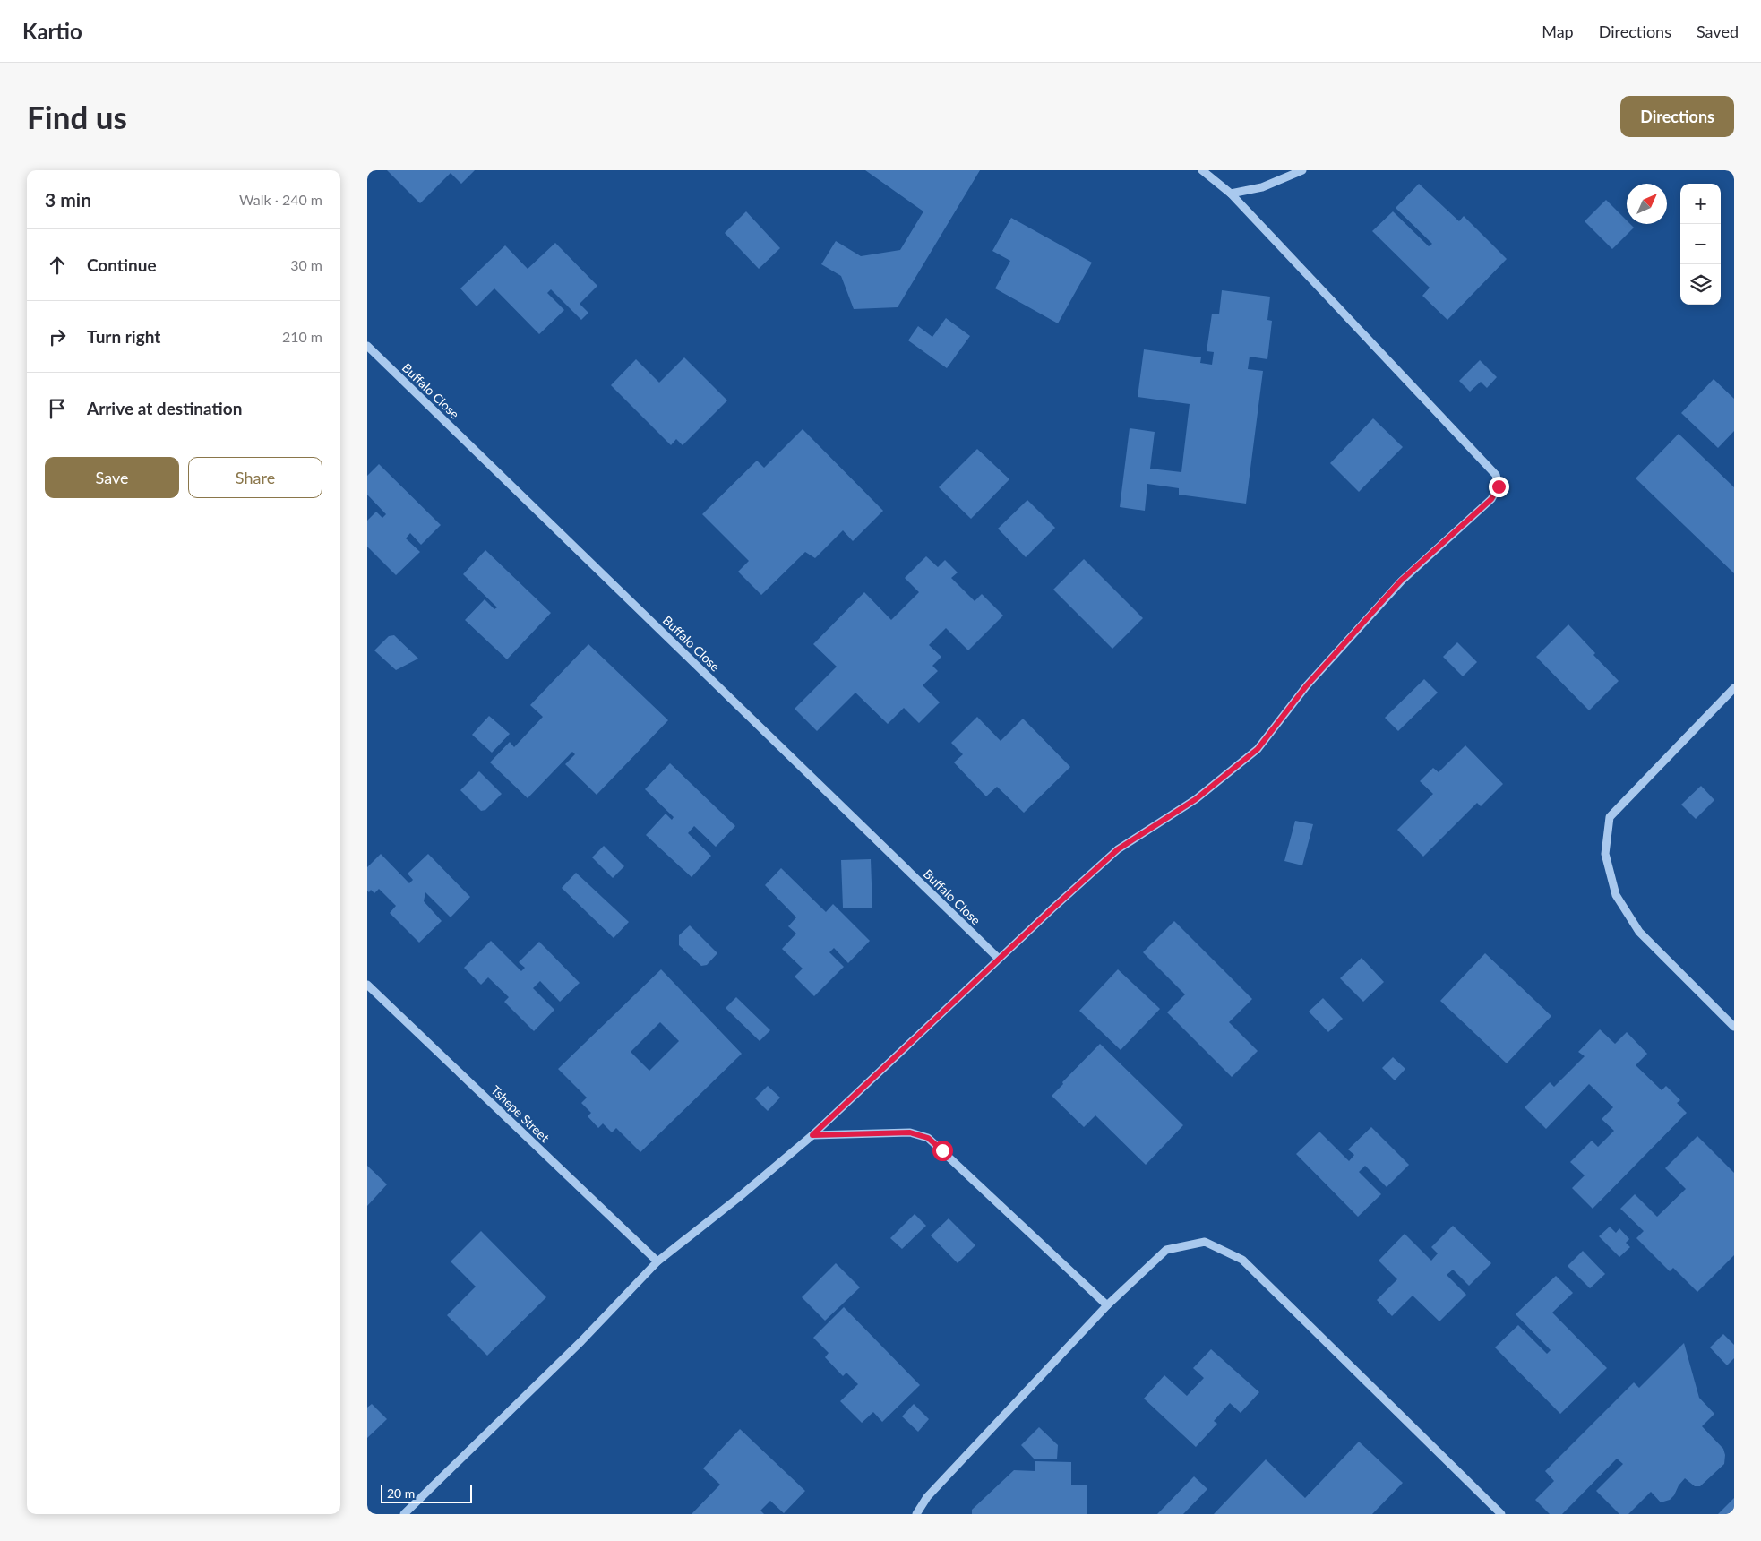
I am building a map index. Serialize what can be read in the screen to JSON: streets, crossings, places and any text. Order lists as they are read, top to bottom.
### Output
{
  "streets": {
    "street": ["Buffalo Close", "Tshepe Street"]
  },
  "scale_bar": "20 m",
  "north": "top right",
  "page": {
    "header": "Kartio",
    "nav": ["Map", "Directions", "Saved"],
    "buttons": [
      "Directions",
      ["Save", "Share"]
    ],
    "title": "Find us",
    "heading": ["3 min", "Walk · 240 m"],
    "map_buttons": ["+", "−"],
    "list": [
      ["Continue", "30 m"],
      ["Turn right", "210 m"],
      "Arrive at destination"
    ],
    "scale": "20 m"
  }
}
